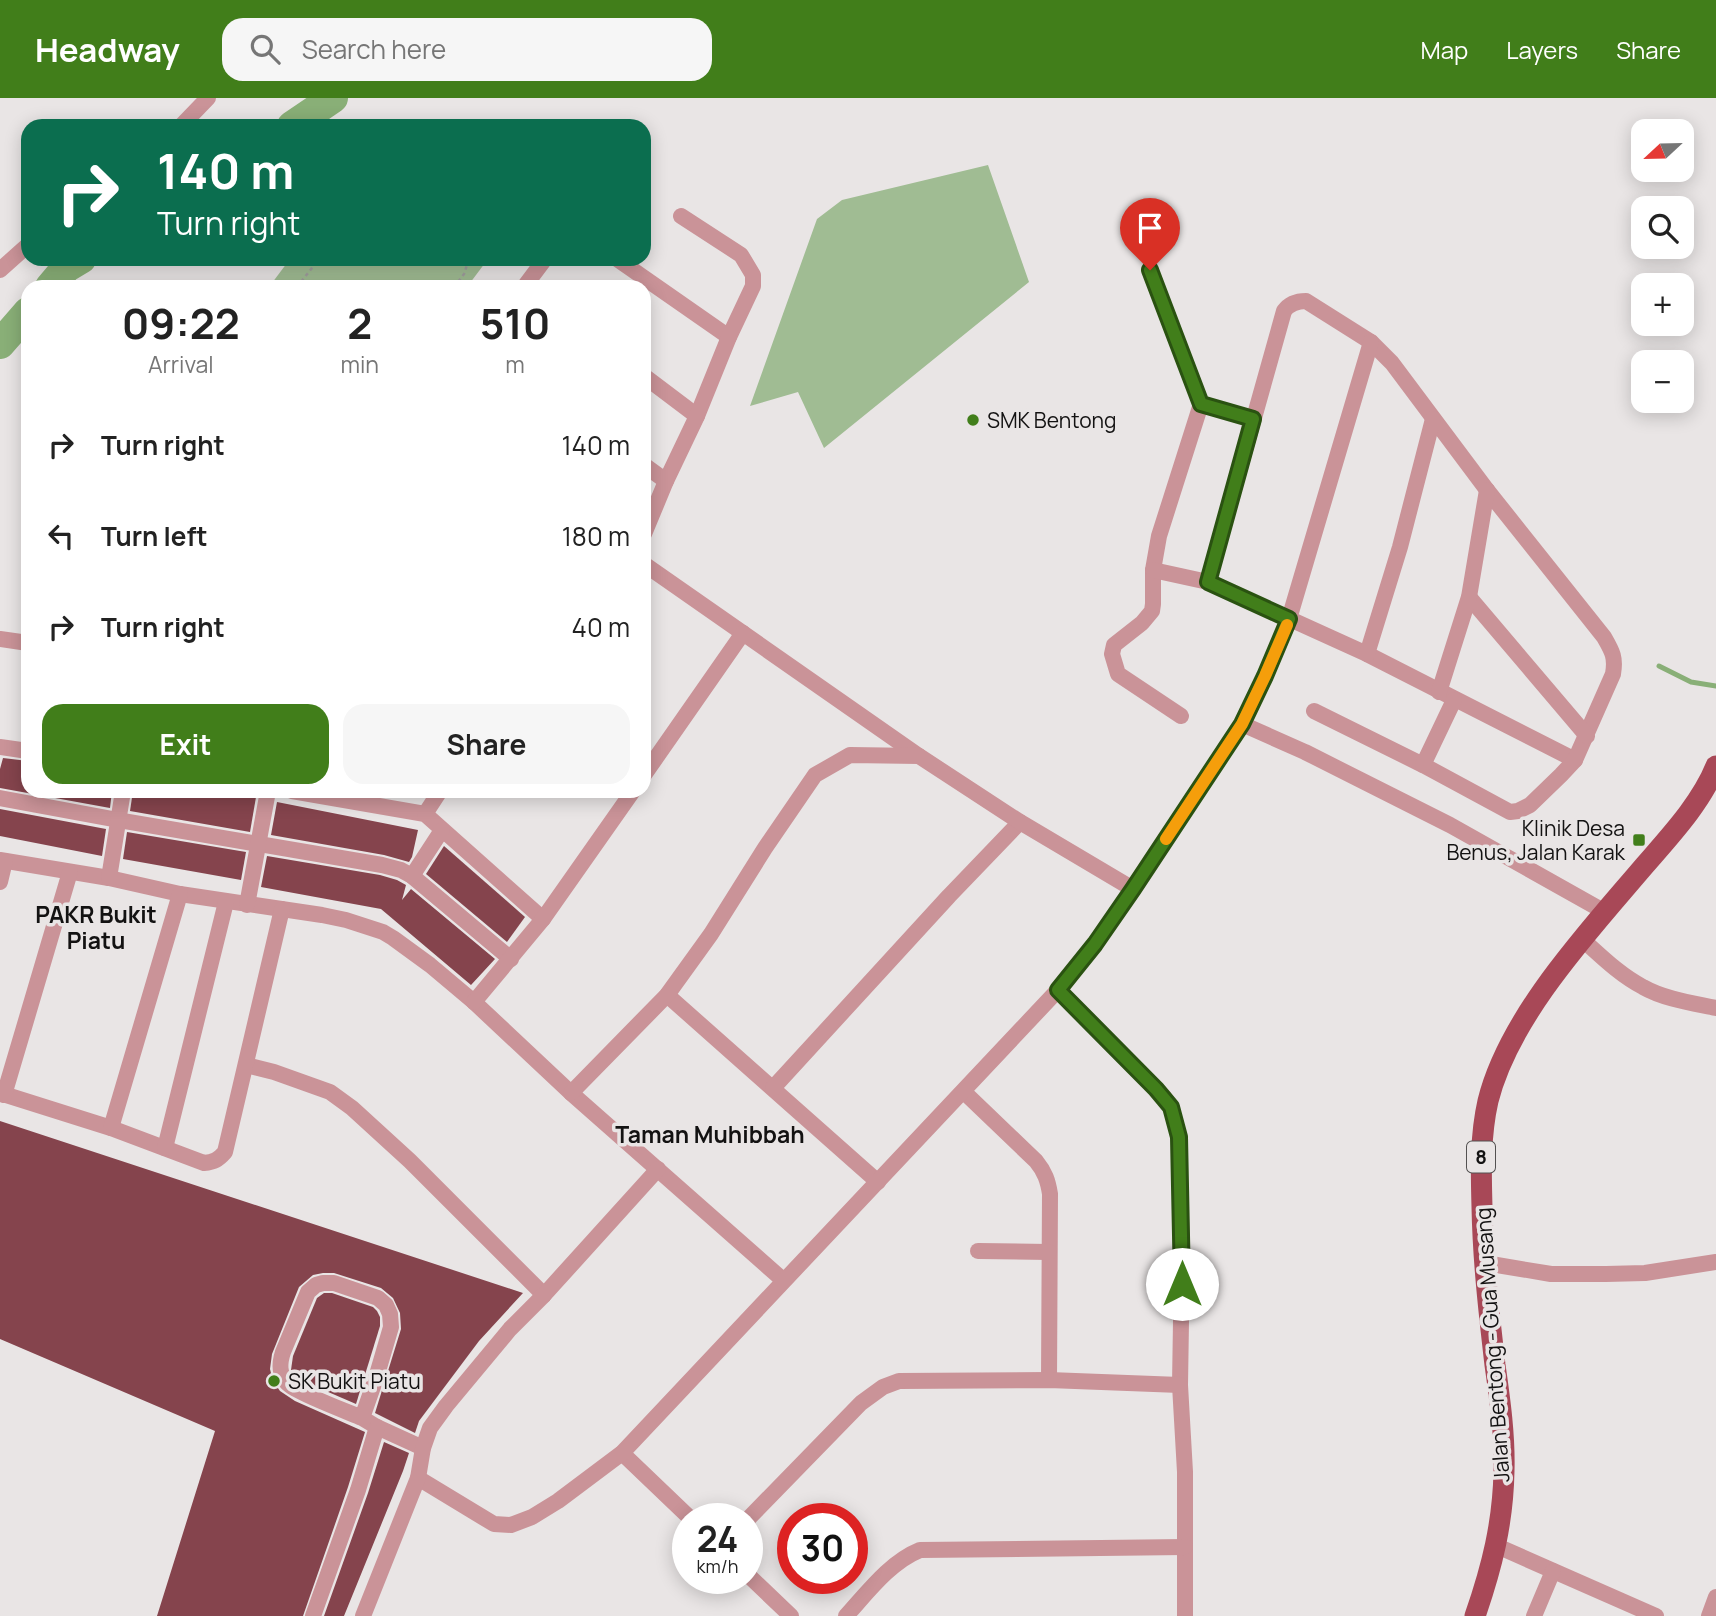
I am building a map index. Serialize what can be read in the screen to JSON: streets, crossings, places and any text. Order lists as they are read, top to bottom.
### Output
{
  "streets": {
    "main road": ["8", "Jalan Bentong - Gua Musang"]
  },
  "districts": ["PAKR Bukit Piatu", "Taman Muhibbah"],
  "places": {
    "other": ["SMK Bentong", "SK Bukit Piatu"],
    "transit": ["Klinik Desa Benus, Jalan Karak"]
  },
  "north": "left",
  "page": {
    "header": "Headway",
    "search": "Search here",
    "nav": ["Map", "Layers", "Share"],
    "map_buttons": ["+", "−"],
    "turn": ["140 m", "Turn right"],
    "eta": [
      "09:22",
      "Arrival",
      "2",
      "min",
      "510",
      "m"
    ],
    "list": [
      {
        "name": "Turn right",
        "value": "140 m"
      },
      {
        "name": "Turn left",
        "value": "180 m"
      },
      {
        "name": "Turn right",
        "value": "40 m"
      }
    ],
    "buttons": ["Exit", "Share"],
    "speed": "24 km/h",
    "limit": "30"
  }
}
